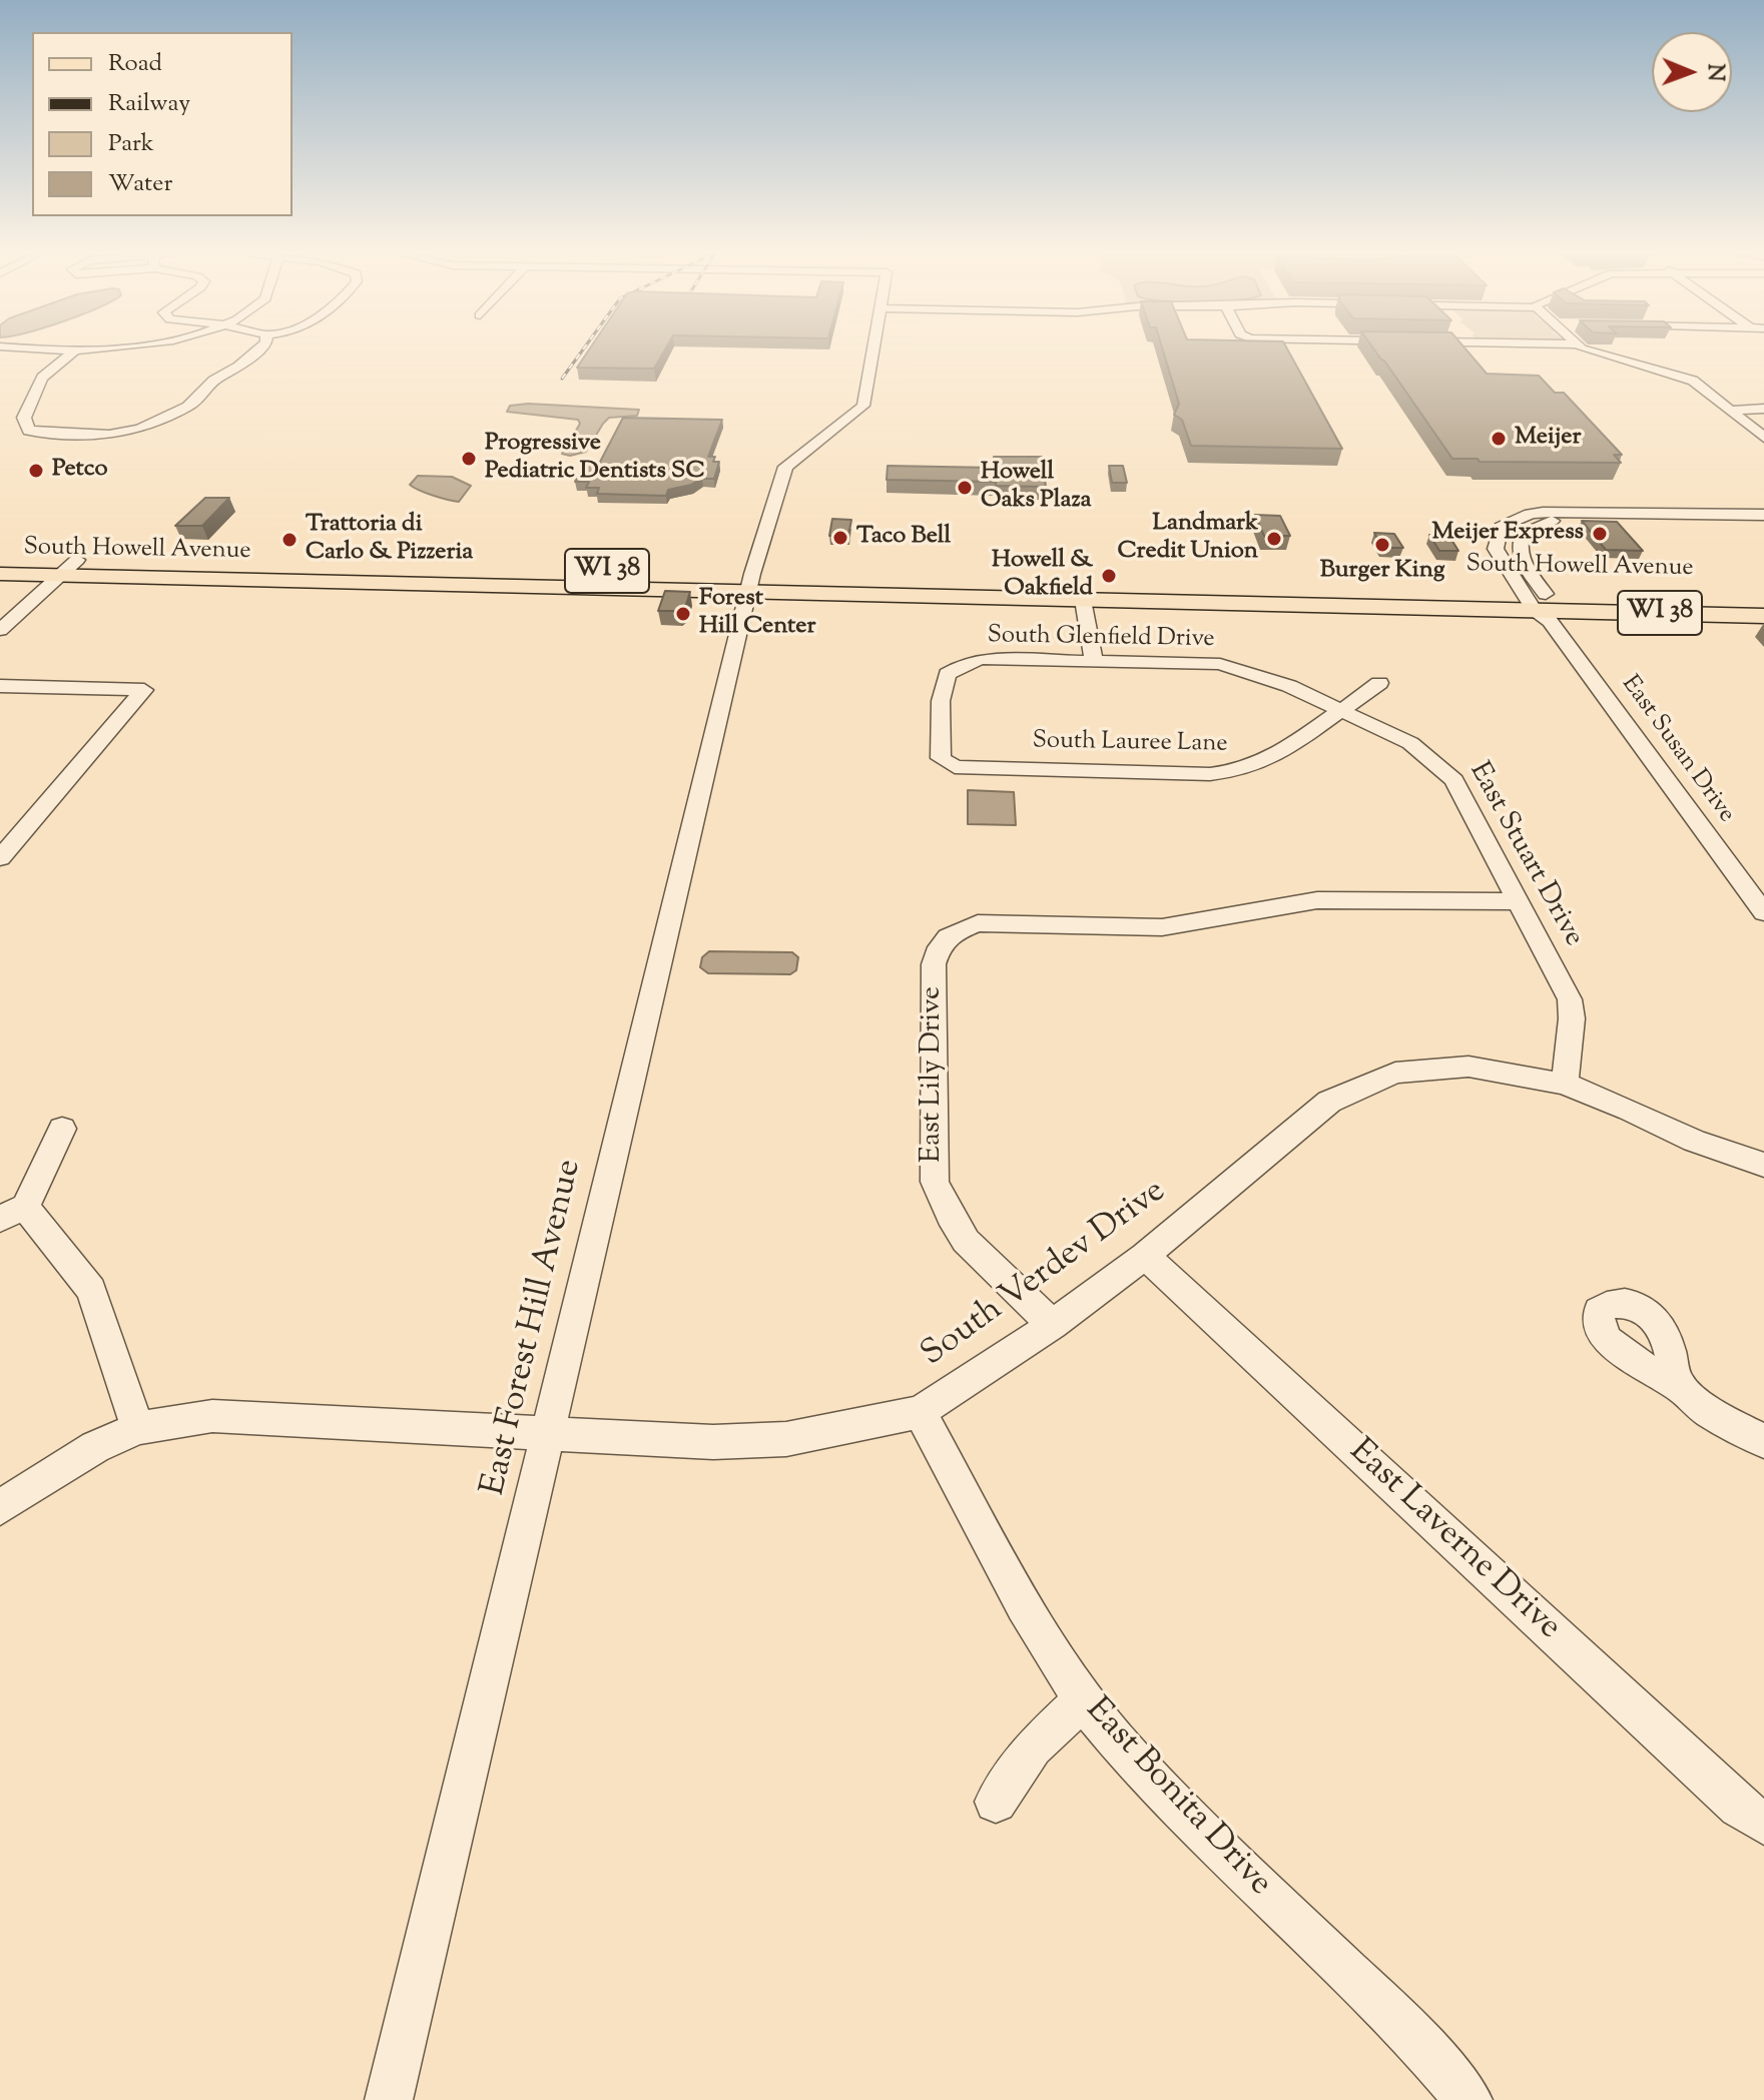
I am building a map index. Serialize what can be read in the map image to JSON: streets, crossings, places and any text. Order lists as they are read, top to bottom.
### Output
{
  "streets": {
    "main road": ["South Howell Avenue", "WI 38"],
    "street": [
      "South Glenfield Drive",
      "South Lauree Lane",
      "East Susan Drive",
      "East Stuart Drive",
      "East Lily Drive",
      "South Verdev Drive",
      "East Forest Hill Avenue",
      "East Laverne Drive",
      "East Bonita Drive"
    ]
  },
  "crossings": [
    ["South Howell Avenue", "East Susan Drive"],
    ["South Howell Avenue", "East Forest Hill Avenue"],
    ["South Glenfield Drive", "South Lauree Lane"],
    ["South Glenfield Drive", "East Stuart Drive"],
    ["South Lauree Lane", "East Stuart Drive"],
    ["East Stuart Drive", "East Lily Drive"],
    ["East Stuart Drive", "South Verdev Drive"],
    ["East Lily Drive", "South Verdev Drive"],
    ["South Verdev Drive", "East Forest Hill Avenue"],
    ["South Verdev Drive", "East Laverne Drive"],
    ["South Verdev Drive", "East Bonita Drive"]
  ],
  "places": [
    "Meijer",
    "Progressive Pediatric Dentists SC",
    "Petco",
    "Howell Oaks Plaza",
    "Meijer Express",
    "Taco Bell",
    "Landmark Credit Union",
    "Trattoria di Carlo & Pizzeria",
    "Burger King",
    "Howell & Oakfield",
    "Forest Hill Center"
  ],
  "legend": [
    "Road",
    "Railway",
    "Park",
    "Water"
  ],
  "north": "right"
}
